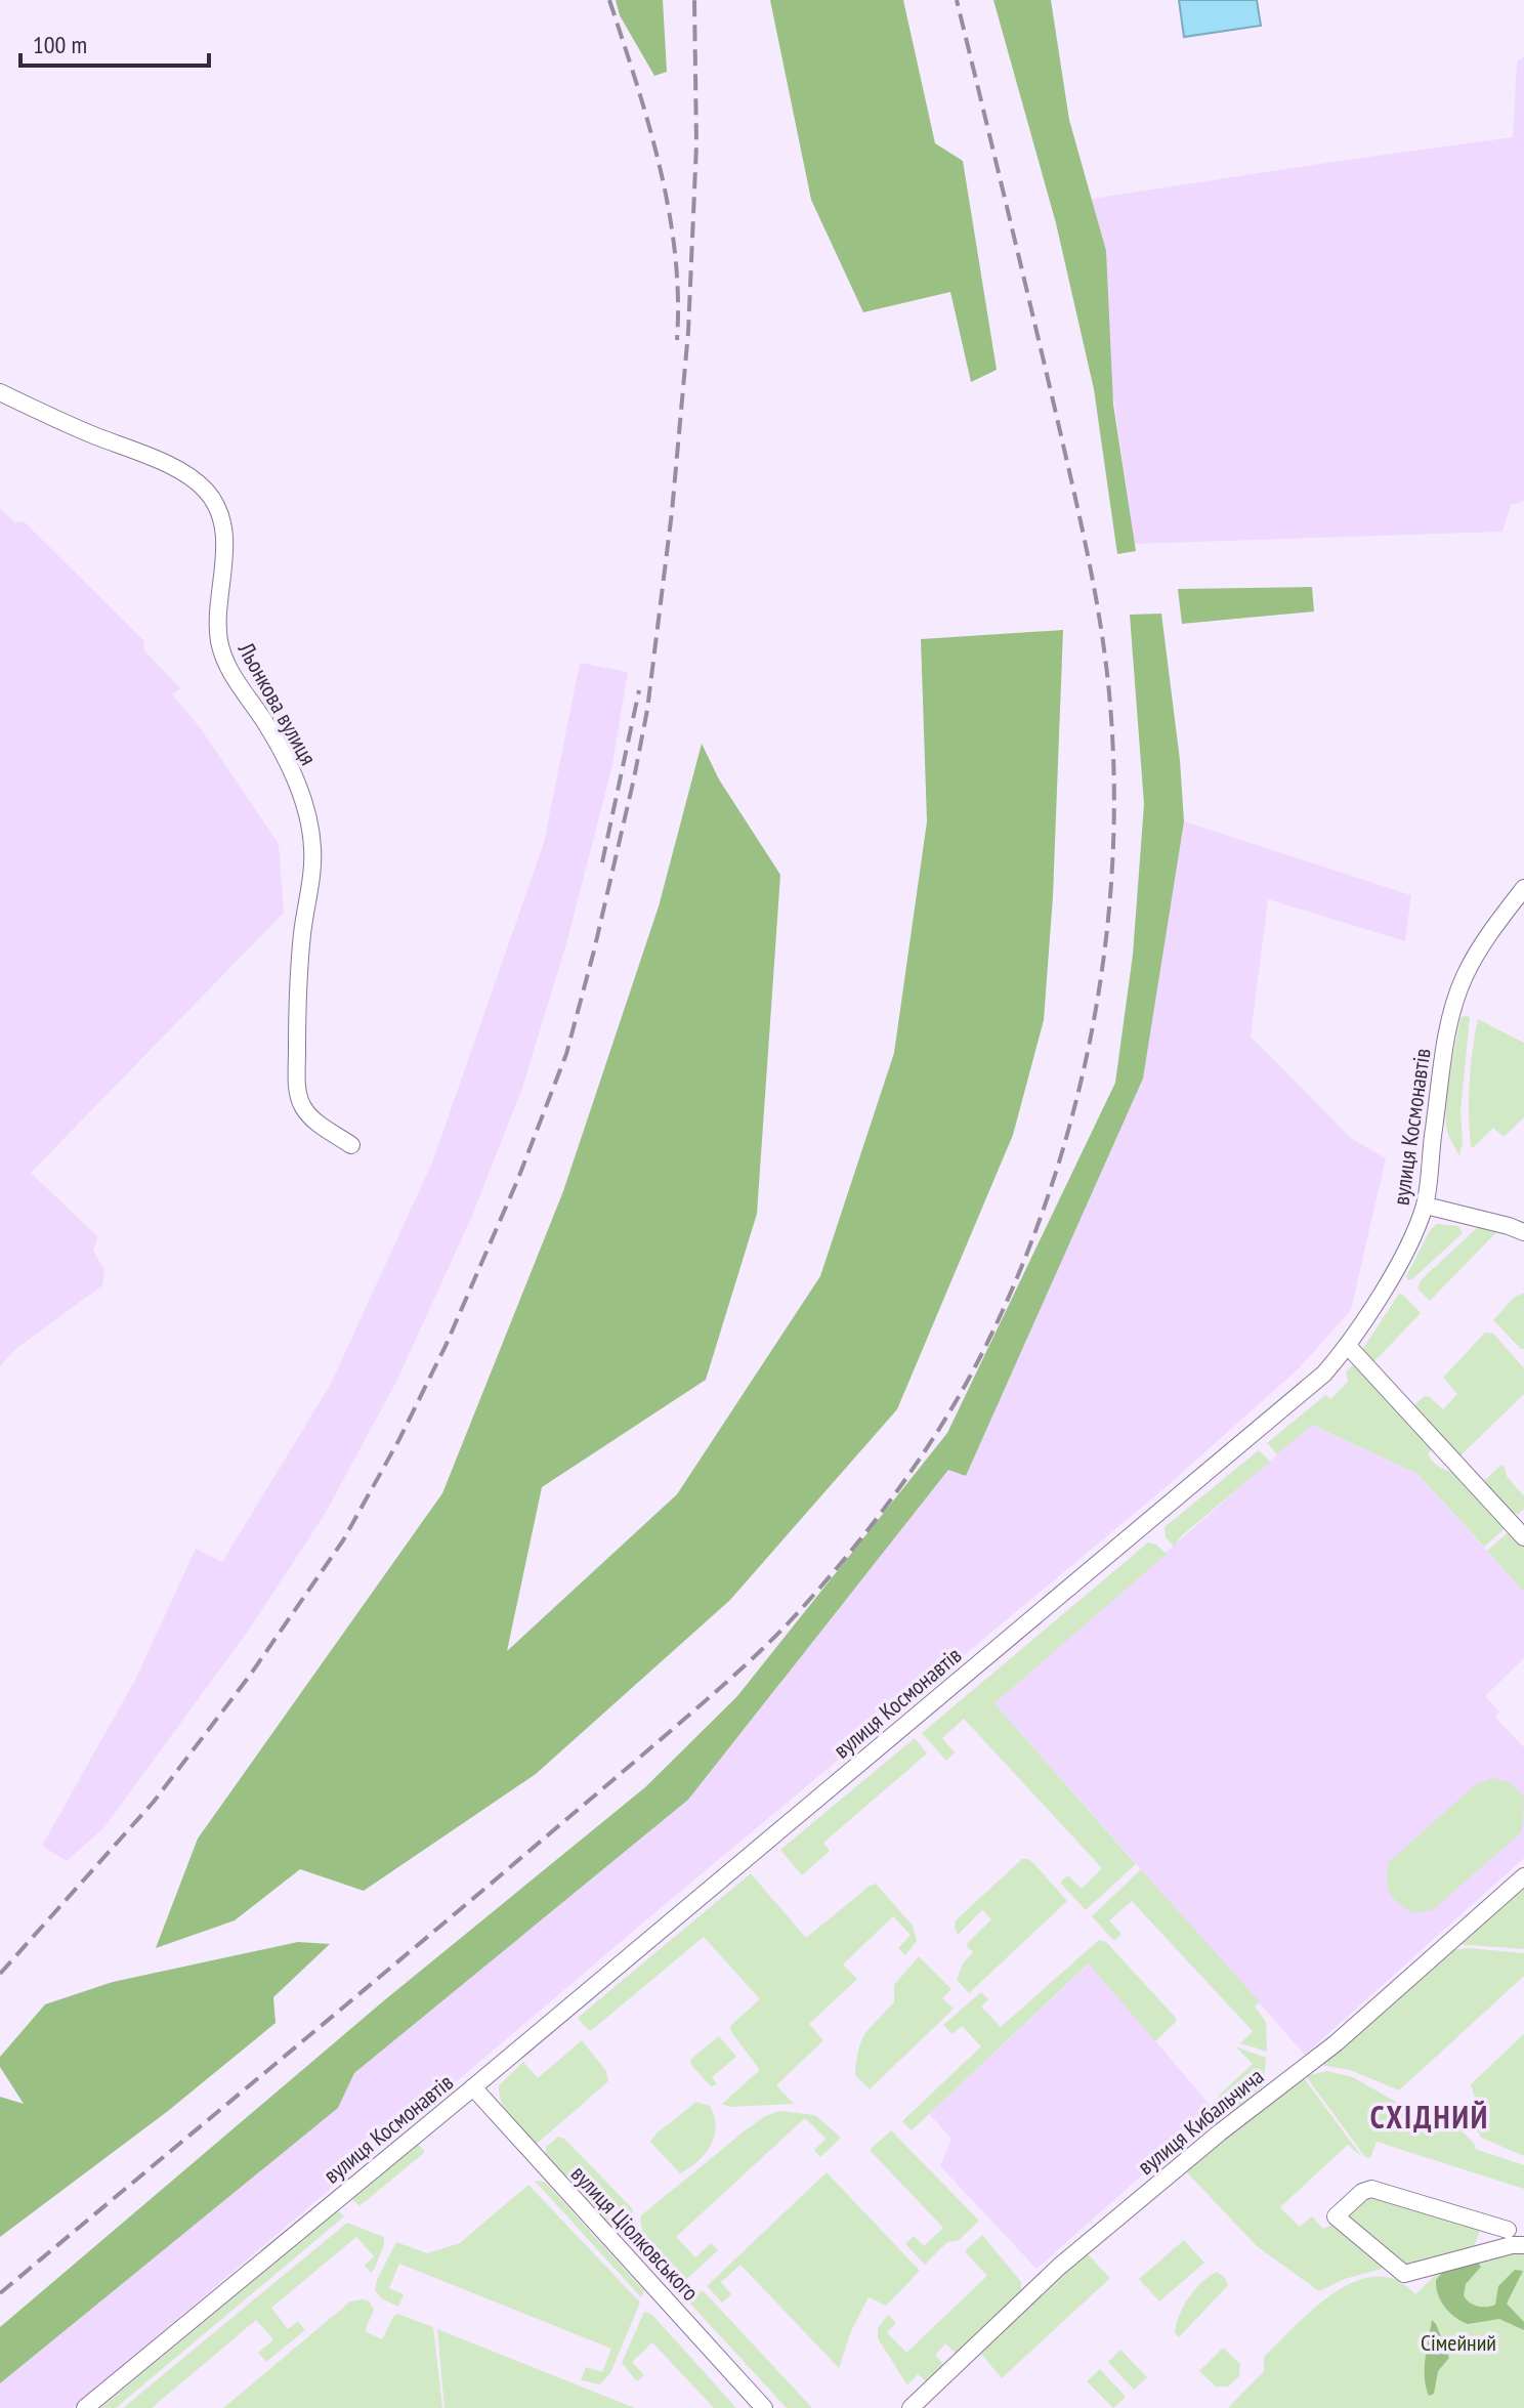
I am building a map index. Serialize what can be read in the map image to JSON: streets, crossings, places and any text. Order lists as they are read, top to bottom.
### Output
{
  "streets": {
    "street": [
      "Льонкова вулиця",
      "вулиця Космонавтів",
      "вулиця Кибальчича",
      "вулиця Ціолковського"
    ]
  },
  "crossings": [
    ["вулиця Космонавтів", "вулиця Ціолковського"]
  ],
  "districts": ["СХІДНИЙ"],
  "parks": ["Сімейний"],
  "scale_bar": "100 m"
}
